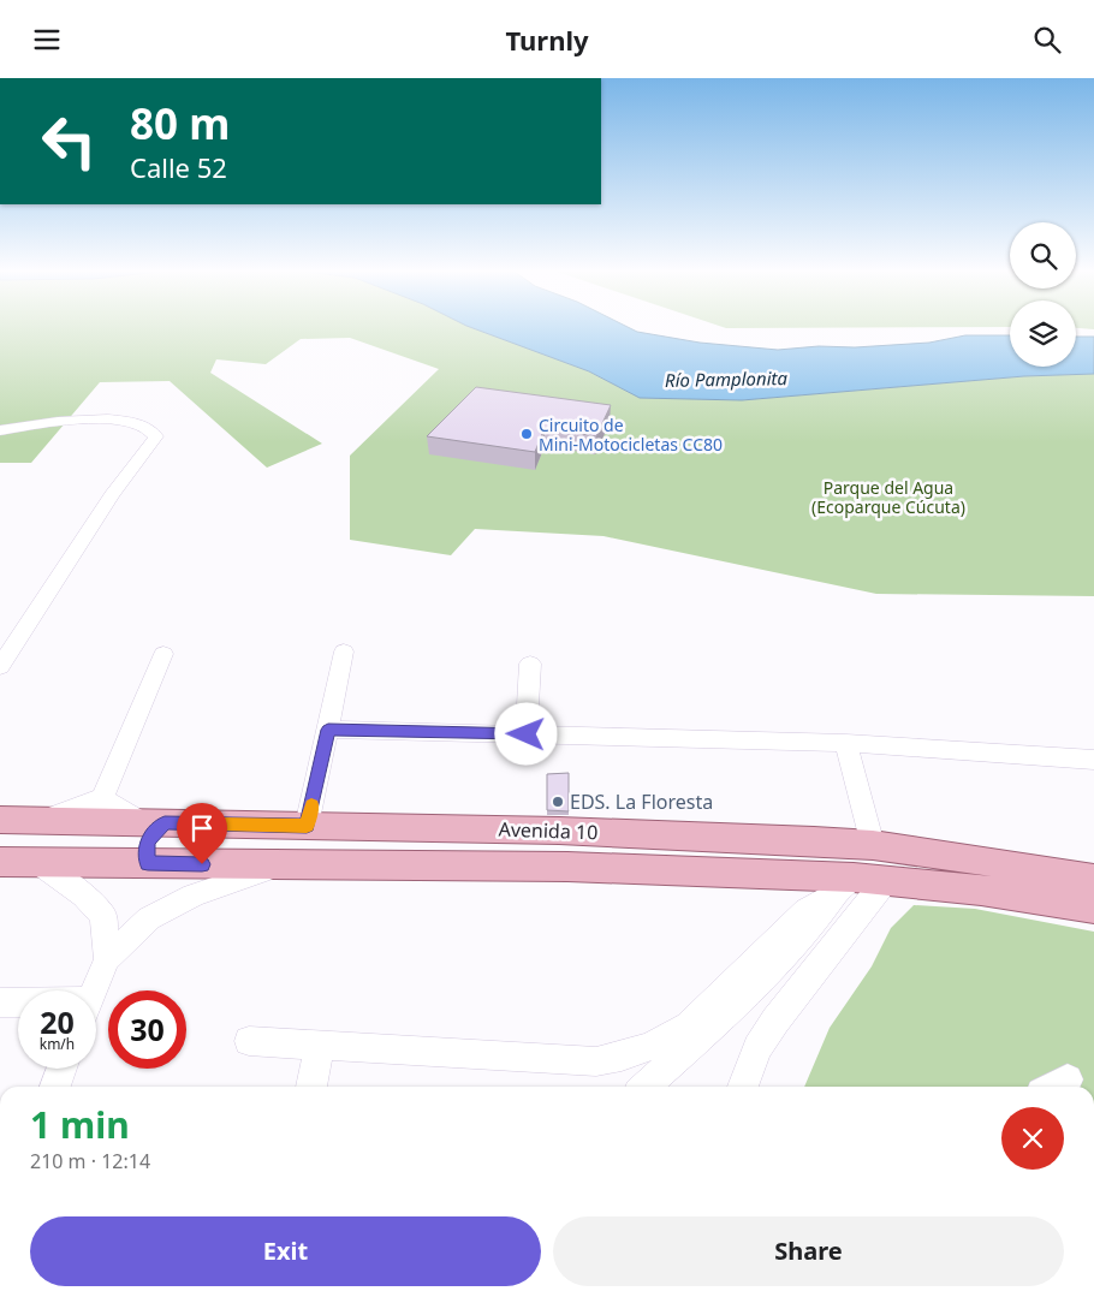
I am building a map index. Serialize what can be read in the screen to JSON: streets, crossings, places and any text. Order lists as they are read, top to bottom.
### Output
{
  "streets": {
    "main road": ["Avenida 10"]
  },
  "water": ["Río Pamplonita"],
  "parks": ["Parque del Agua (Ecoparque Cúcuta)"],
  "places": ["Circuito de Mini-Motocicletas CC80", "EDS. La Floresta"],
  "page": {
    "header": "Turnly",
    "turn": ["80 m", "Calle 52"],
    "speed": "20 km/h",
    "limit": "30",
    "heading": ["1 min", "210 m · 12:14"],
    "buttons": ["Exit", "Share"]
  }
}
